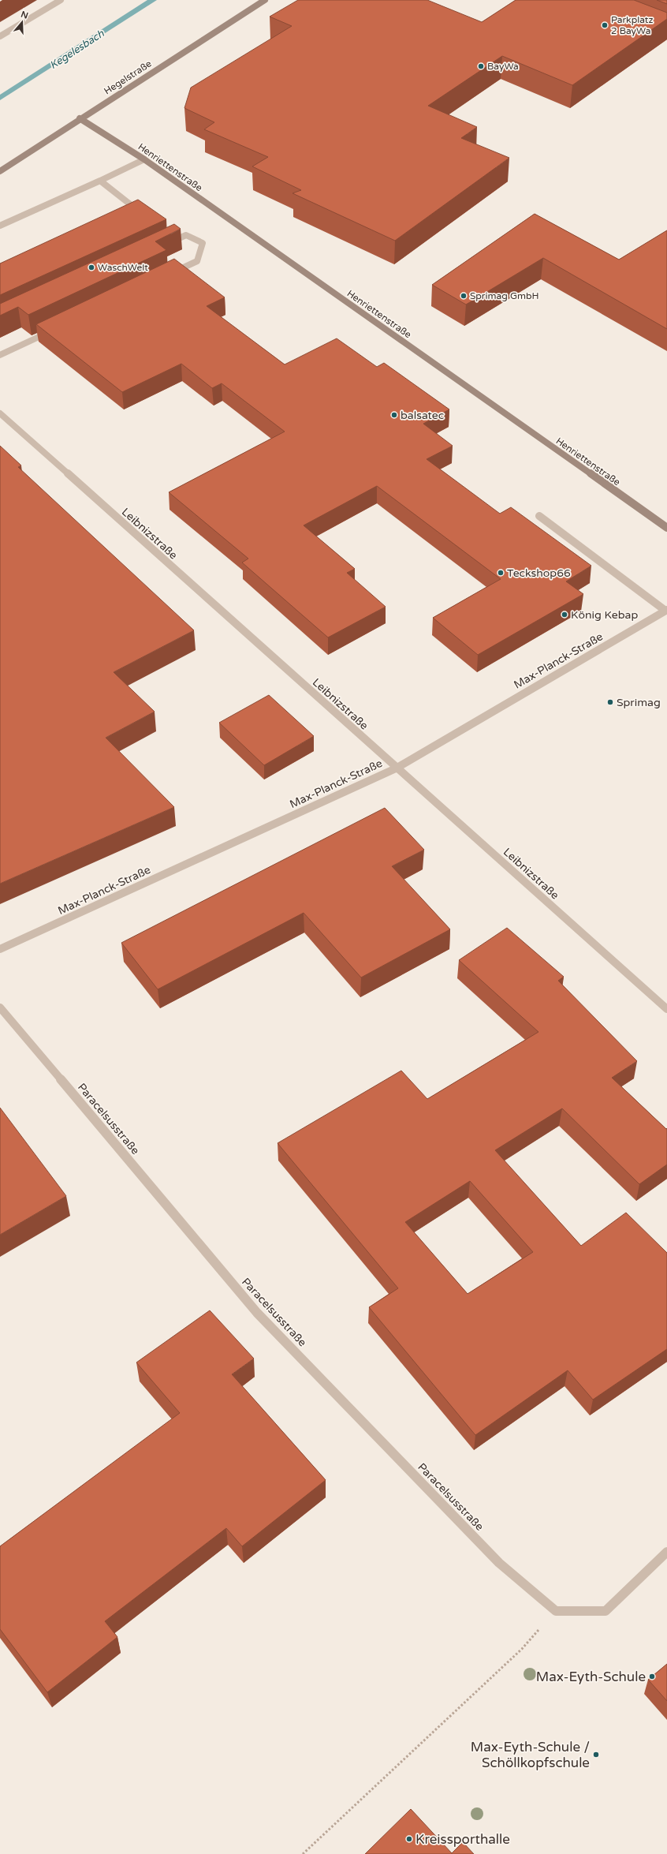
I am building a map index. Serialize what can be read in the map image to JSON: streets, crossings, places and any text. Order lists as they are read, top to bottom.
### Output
{
  "streets": {
    "street": [
      "Hegelstraße",
      "Henriettenstraße",
      "Leibnizstraße",
      "Max-Planck-Straße",
      "Paracelsusstraße"
    ]
  },
  "crossings": [
    ["Hegelstraße", "Henriettenstraße"],
    ["Leibnizstraße", "Max-Planck-Straße"]
  ],
  "water": ["Kegelesbach"],
  "places": [
    "Parkplatz 2 BayWa",
    "BayWa",
    "WaschWelt",
    "Sprimag GmbH",
    "balsatec",
    "Teckshop66",
    "König Kebap",
    "Sprimag",
    "Max-Eyth-Schule",
    "Max-Eyth-Schule / Schöllkopfschule",
    "Kreissporthalle"
  ],
  "north": "top"
}
